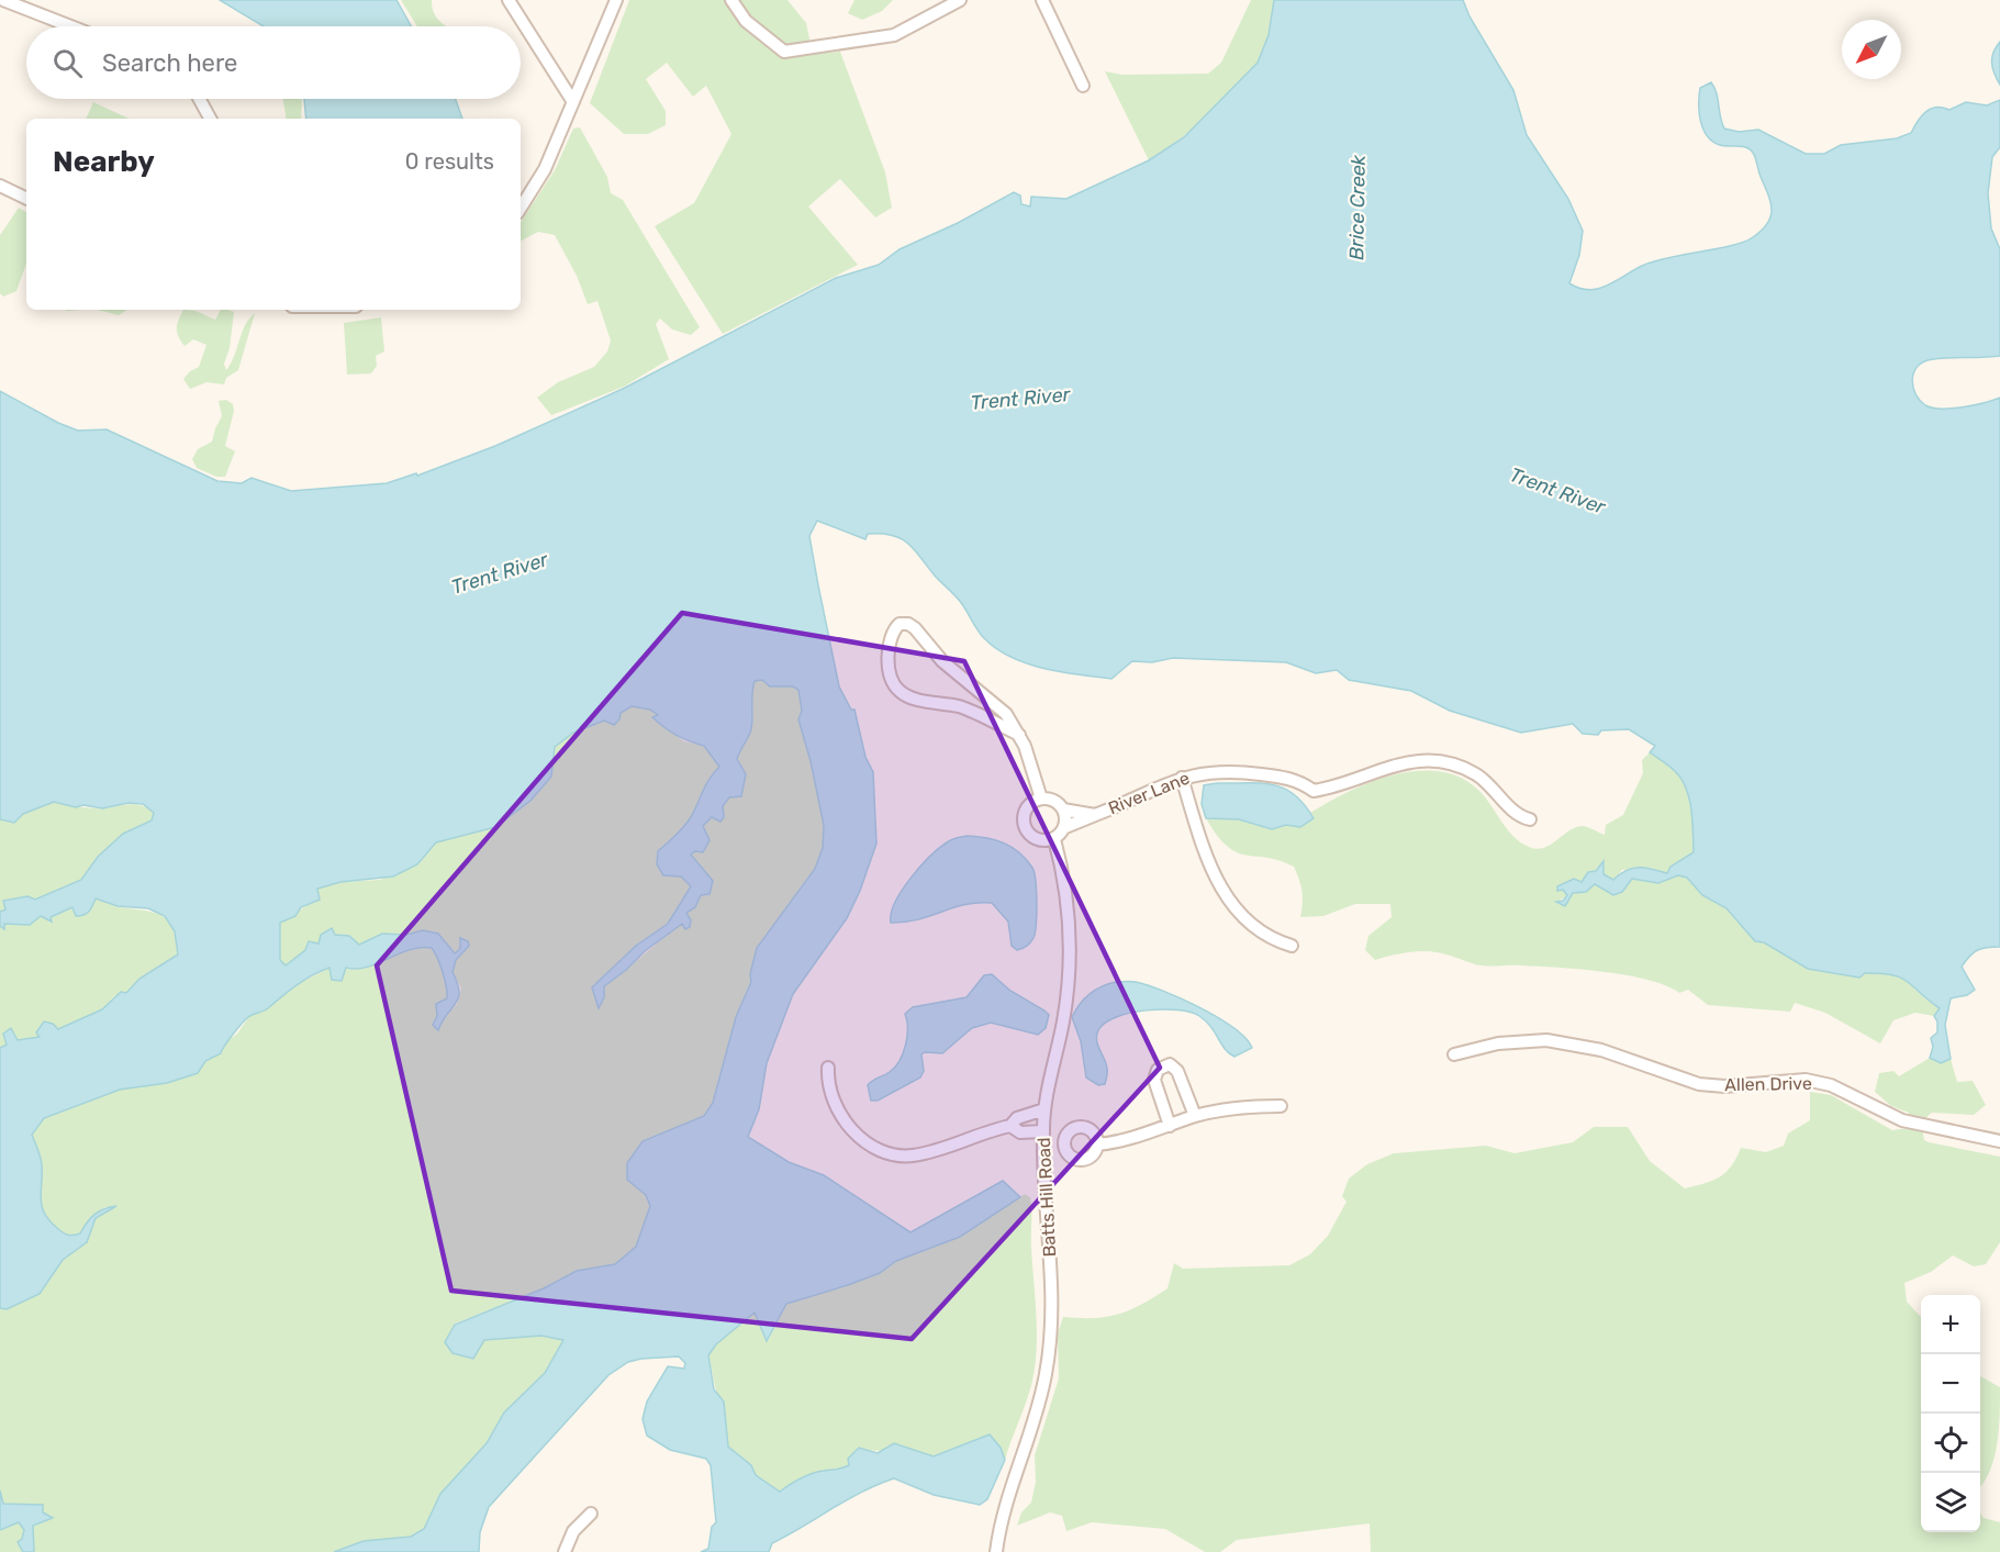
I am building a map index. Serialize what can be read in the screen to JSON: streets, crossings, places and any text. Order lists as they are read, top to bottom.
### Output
{
  "streets": {
    "street": ["River Lane", "Allen Drive", "Batts Hill Road"]
  },
  "crossings": [
    ["River Lane", "Batts Hill Road"]
  ],
  "water": ["Brice Creek", "Trent River"],
  "north": "bottom left",
  "page": {
    "search": "Search here",
    "heading": ["Nearby", "0 results"],
    "map_buttons": ["+", "−"]
  }
}
